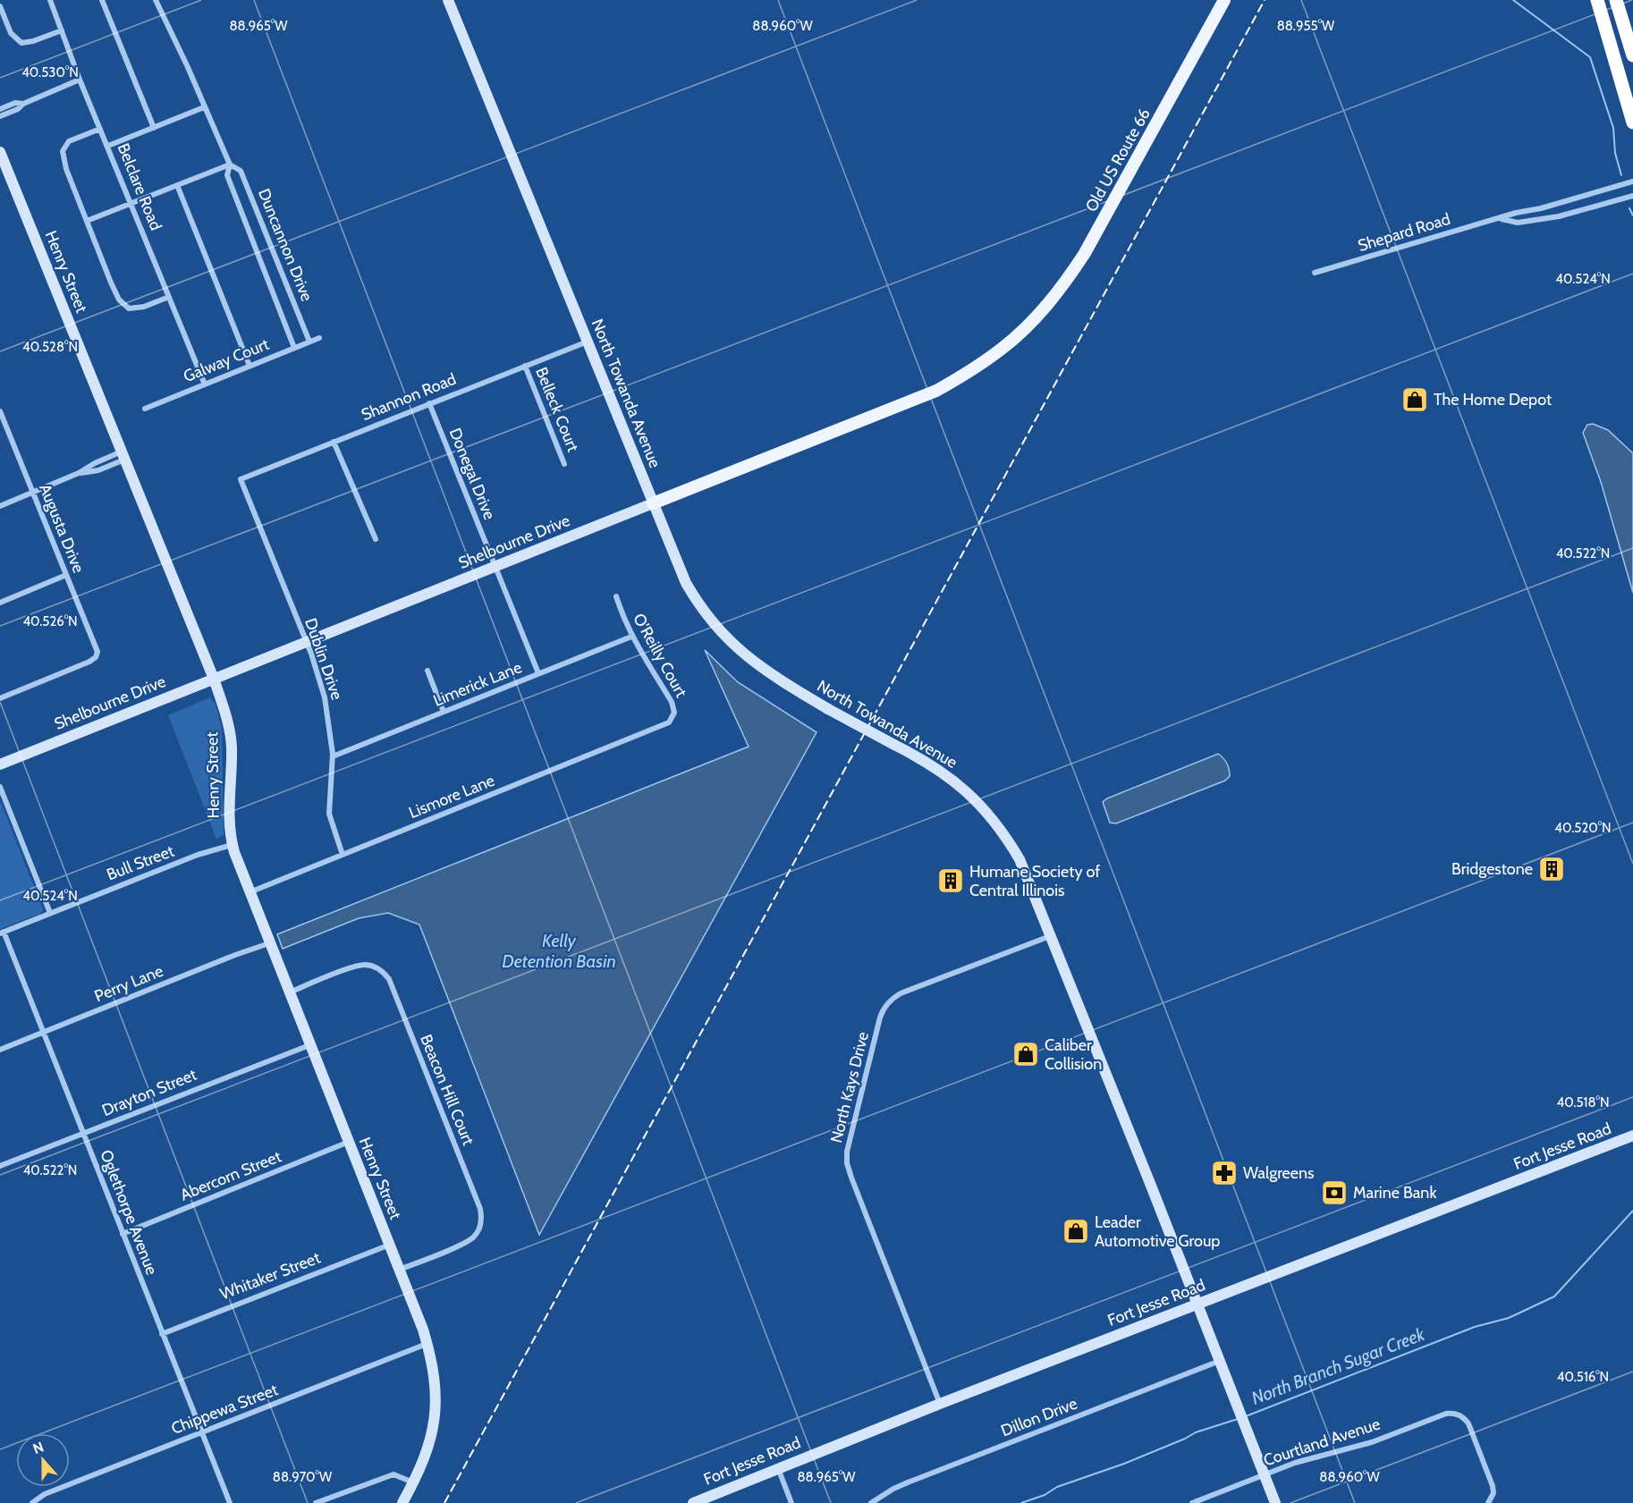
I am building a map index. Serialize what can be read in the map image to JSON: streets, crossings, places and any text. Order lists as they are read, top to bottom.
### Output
{
  "streets": {
    "main road": [
      "Old US Route 66",
      "Henry Street",
      "North Towanda Avenue",
      "Shelbourne Drive",
      "Fort Jesse Road"
    ],
    "street": [
      "Belclare Road",
      "Shepard Road",
      "Duncannon Drive",
      "Galway Court",
      "Shannon Road",
      "Belleck Court",
      "Donegal Drive",
      "Augusta Drive",
      "O'Reilly Court",
      "Dublin Drive",
      "Limerick Lane",
      "Lismore Lane",
      "Bull Street",
      "Perry Lane",
      "North Kays Drive",
      "Beacon Hill Court",
      "Drayton Street",
      "Abercorn Street",
      "Oglethorpe Avenue",
      "Whitaker Street",
      "Chippewa Street",
      "Dillon Drive",
      "Courtland Avenue"
    ]
  },
  "crossings": [
    ["Old US Route 66", "Shelbourne Drive"],
    ["Belclare Road", "Galway Court"],
    ["Duncannon Drive", "Galway Court"],
    ["Henry Street", "Shelbourne Drive"],
    ["Henry Street", "Lismore Lane"],
    ["Henry Street", "Bull Street"],
    ["Henry Street", "Perry Lane"],
    ["Henry Street", "Beacon Hill Court"],
    ["Henry Street", "Drayton Street"],
    ["Henry Street", "Abercorn Street"],
    ["Henry Street", "Whitaker Street"],
    ["Henry Street", "Chippewa Street"],
    ["North Towanda Avenue", "Shannon Road"],
    ["North Towanda Avenue", "Shelbourne Drive"],
    ["North Towanda Avenue", "North Kays Drive"],
    ["North Towanda Avenue", "Fort Jesse Road"],
    ["North Towanda Avenue", "Dillon Drive"],
    ["North Towanda Avenue", "Courtland Avenue"],
    ["Shannon Road", "Belleck Court"],
    ["Shannon Road", "Donegal Drive"],
    ["Shannon Road", "Dublin Drive"],
    ["Donegal Drive", "Shelbourne Drive"],
    ["Donegal Drive", "Limerick Lane"],
    ["Shelbourne Drive", "Dublin Drive"],
    ["O'Reilly Court", "Limerick Lane"],
    ["O'Reilly Court", "Lismore Lane"],
    ["Dublin Drive", "Limerick Lane"],
    ["Dublin Drive", "Lismore Lane"],
    ["Bull Street", "Oglethorpe Avenue"],
    ["Perry Lane", "Oglethorpe Avenue"],
    ["North Kays Drive", "Fort Jesse Road"],
    ["Drayton Street", "Oglethorpe Avenue"],
    ["Abercorn Street", "Oglethorpe Avenue"],
    ["Oglethorpe Avenue", "Whitaker Street"],
    ["Oglethorpe Avenue", "Chippewa Street"]
  ],
  "water": ["Kelly Detention Basin", "North Branch Sugar Creek"],
  "places": {
    "shop": ["The Home Depot", "Caliber Collision", "Leader Automotive Group"],
    "building": ["Bridgestone", "Humane Society of Central Illinois"],
    "pharmacy": ["Walgreens"],
    "bank": ["Marine Bank"]
  },
  "north": "top",
  "coordinates": [
    "88.965°W",
    "88.960°W",
    "88.955°W",
    "40.530°N",
    "40.524°N",
    "40.528°N",
    "40.522°N",
    "40.526°N",
    "40.520°N",
    "40.518°N",
    "40.516°N",
    "88.970°W"
  ]
}
